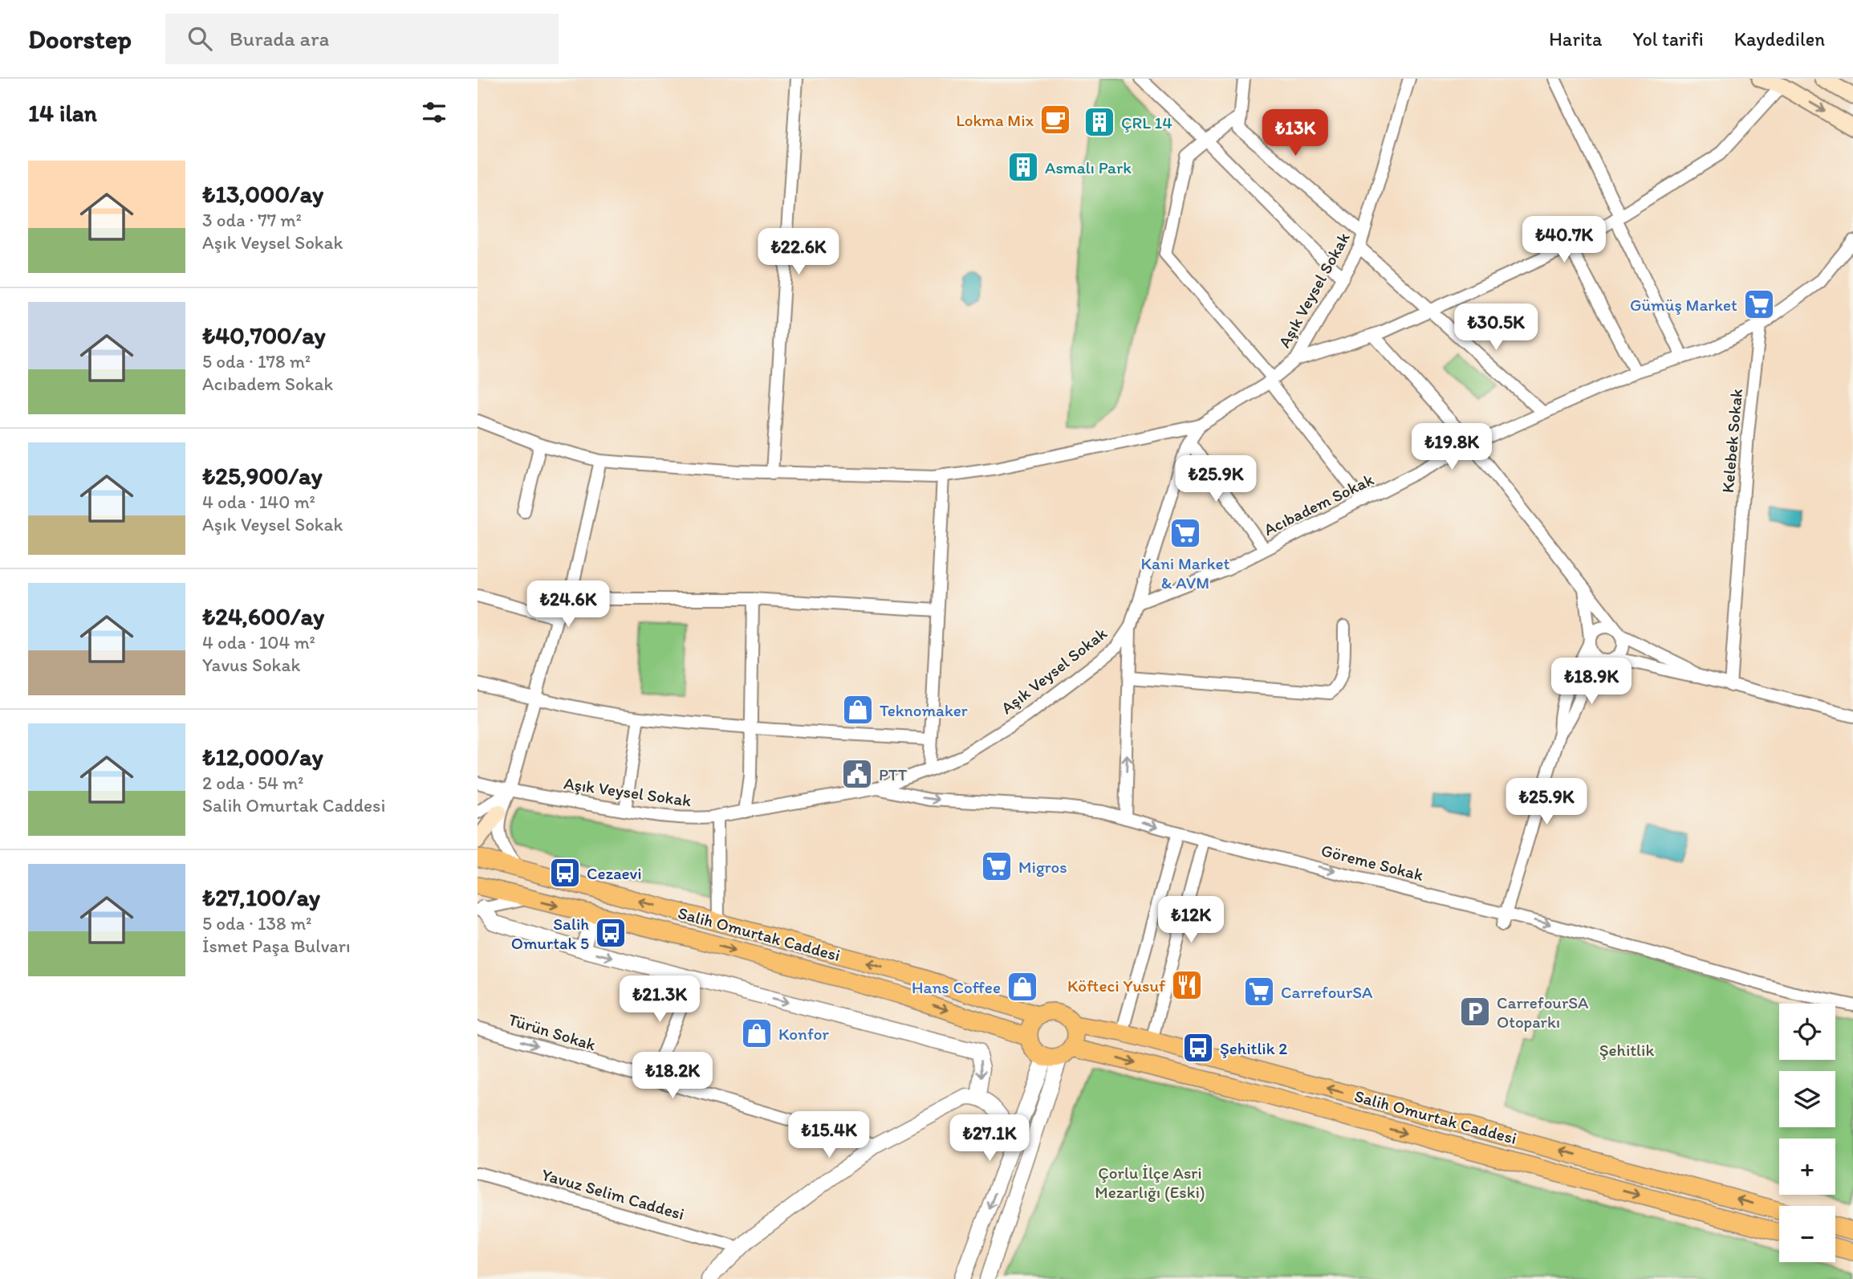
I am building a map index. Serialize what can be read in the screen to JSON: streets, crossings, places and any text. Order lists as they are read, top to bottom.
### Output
{
  "streets": {
    "main road": ["Salih Omurtak Caddesi"],
    "street": [
      "Aşık Veysel Sokak",
      "Kelebek Sokak",
      "Acıbadem Sokak",
      "Göreme Sokak",
      "Türün Sokak",
      "Yavuz Selim Caddesi"
    ]
  },
  "crossings": [
    ["Aşık Veysel Sokak", "Acıbadem Sokak"],
    ["Aşık Veysel Sokak", "Göreme Sokak"],
    ["Kelebek Sokak", "Acıbadem Sokak"]
  ],
  "one_way": ["Göreme Sokak", "Türün Sokak"],
  "parks": ["Şehitlik", "Çorlu İlçe Asri Mezarlığı (Eski)"],
  "places": {
    "cafe": ["Lokma Mix"],
    "building": ["ÇRL 14", "Asmalı Park"],
    "supermarket": [
      "Gümüş Market",
      "Kani Market & AVM",
      "Migros",
      "CarrefourSA"
    ],
    "shop": ["Teknomaker", "Hans Coffee", "Konfor"],
    "public building": ["PTT"],
    "bus stop": ["Cezaevi", "Salih Omurtak 5", "Şehitlik 2"],
    "restaurant": ["Köfteci Yusuf"],
    "parking": ["CarrefourSA Otoparkı"]
  },
  "page": {
    "header": "Doorstep",
    "search": "Burada ara",
    "nav": ["Harita", "Yol tarifi", "Kaydedilen"],
    "heading": "14 ilan",
    "price": [
      "₺13K",
      "₺40.7K",
      "₺22.6K",
      "₺30.5K",
      "₺19.8K",
      "₺25.9K",
      "₺24.6K",
      "₺18.9K",
      "₺25.9K",
      "₺12K",
      "₺21.3K",
      "₺18.2K",
      "₺15.4K",
      "₺27.1K"
    ],
    "list": [
      {
        "name": "₺13,000/ay",
        "note": "3 oda · 77 m² · Aşık Veysel Sokak"
      },
      {
        "name": "₺40,700/ay",
        "note": "5 oda · 178 m² · Acıbadem Sokak"
      },
      {
        "name": "₺25,900/ay",
        "note": "4 oda · 140 m² · Aşık Veysel Sokak"
      },
      {
        "name": "₺24,600/ay",
        "note": "4 oda · 104 m² · Yavus Sokak"
      },
      {
        "name": "₺12,000/ay",
        "note": "2 oda · 54 m² · Salih Omurtak Caddesi"
      },
      {
        "name": "₺27,100/ay",
        "note": "5 oda · 138 m² · İsmet Paşa Bulvarı"
      }
    ],
    "map_buttons": ["+", "−"]
  }
}
